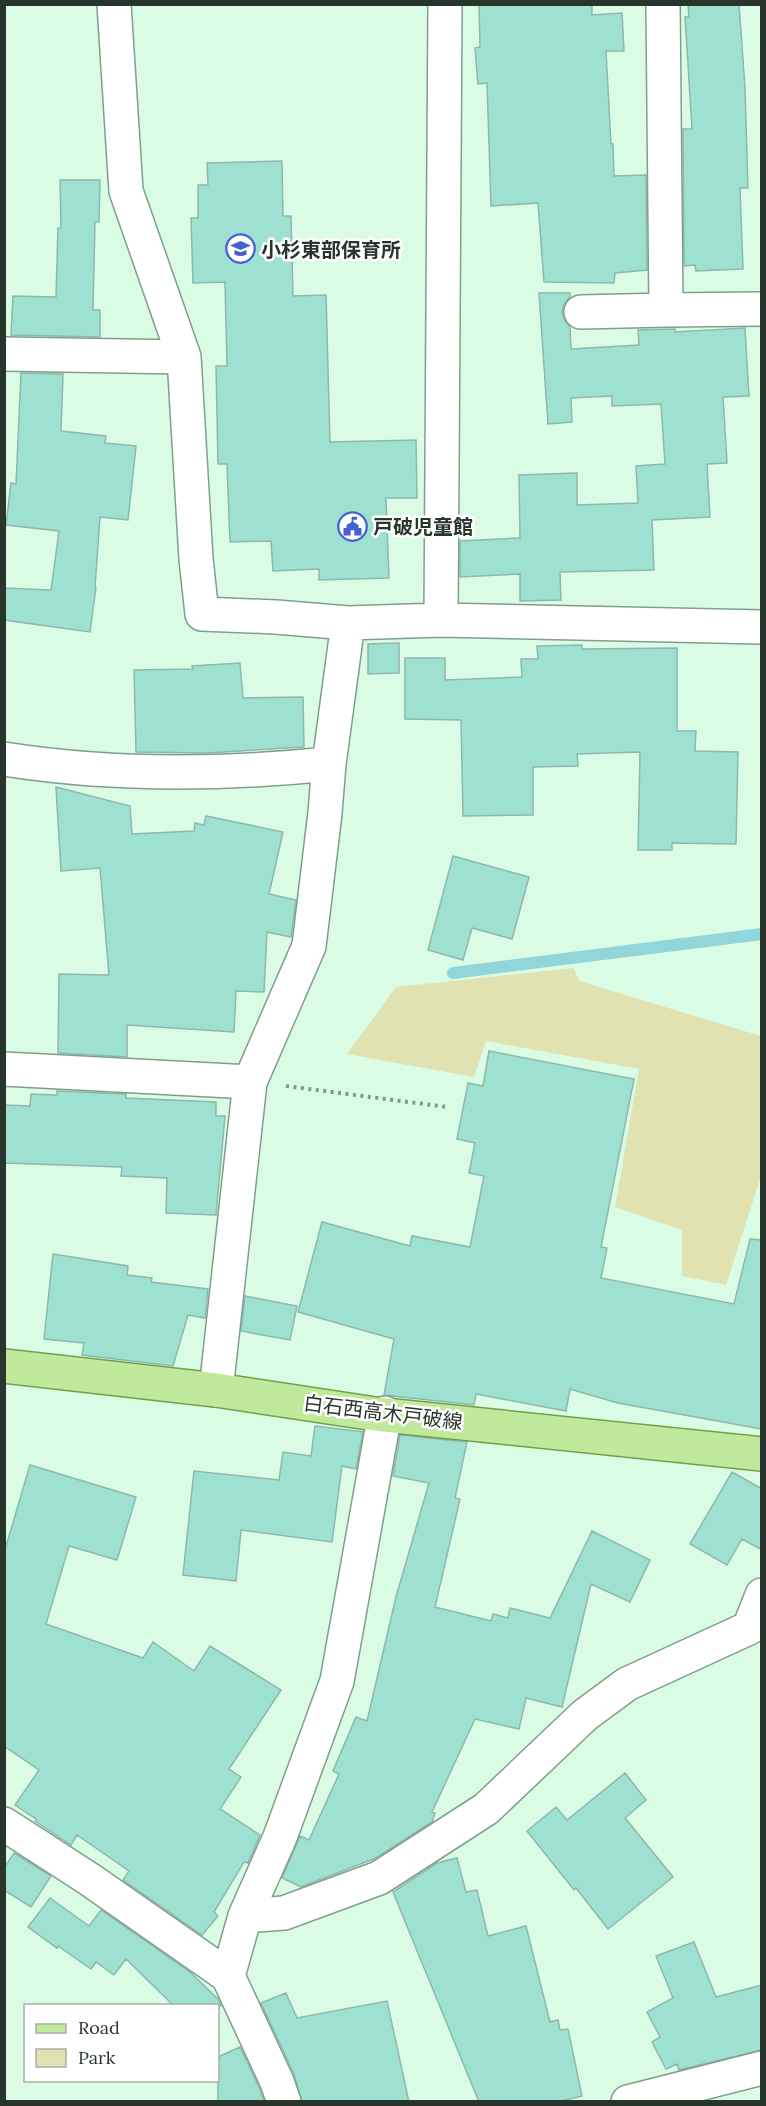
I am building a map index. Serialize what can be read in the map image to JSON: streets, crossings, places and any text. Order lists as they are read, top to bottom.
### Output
{
  "streets": {
    "main road": ["白石西高木戸破線"]
  },
  "places": {
    "school or university": ["小杉東部保育所"],
    "public building": ["戸破児童館"]
  },
  "legend": ["Road", "Park"]
}
